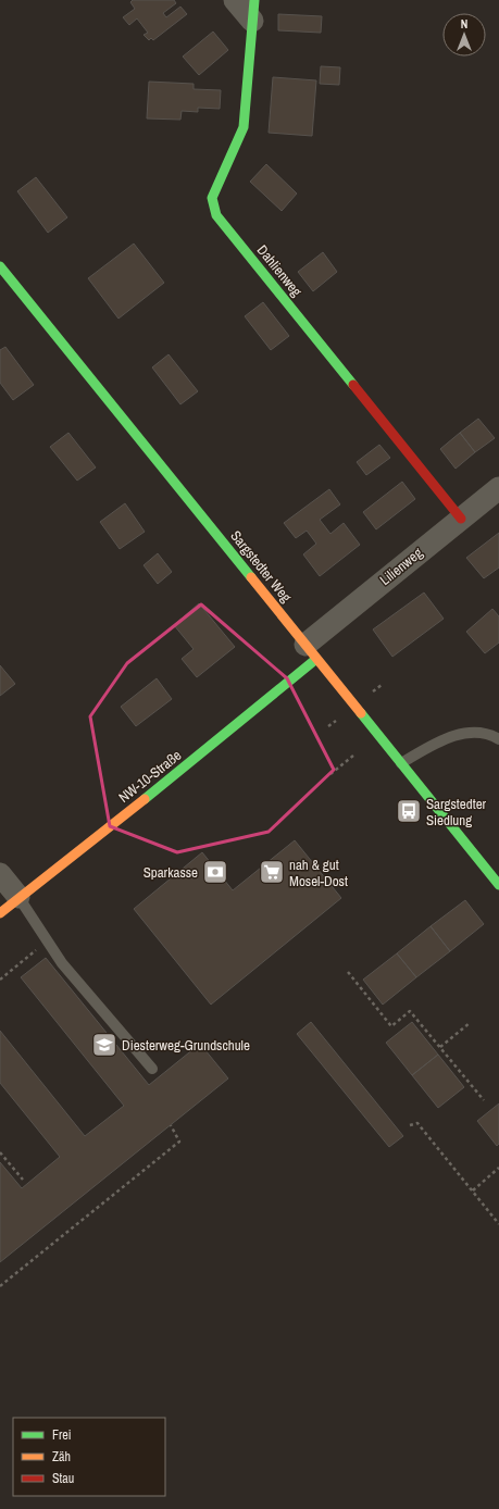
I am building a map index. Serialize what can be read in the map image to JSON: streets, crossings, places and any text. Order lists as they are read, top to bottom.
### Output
{
  "streets": {
    "street": [
      "Dahlienweg",
      "Sargstedter Weg",
      "Lilienweg",
      "NW-10-Straße"
    ]
  },
  "crossings": [
    ["Dahlienweg", "Lilienweg"],
    ["Sargstedter Weg", "Lilienweg"],
    ["Sargstedter Weg", "NW-10-Straße"],
    ["Lilienweg", "NW-10-Straße"]
  ],
  "places": {
    "bus stop": ["Sargstedter Siedlung"],
    "bank": ["Sparkasse"],
    "supermarket": ["nah & gut Mosel-Dost"],
    "school or university": ["Diesterweg-Grundschule"]
  },
  "legend": ["Frei", "Zäh", "Stau"],
  "north": "top"
}
